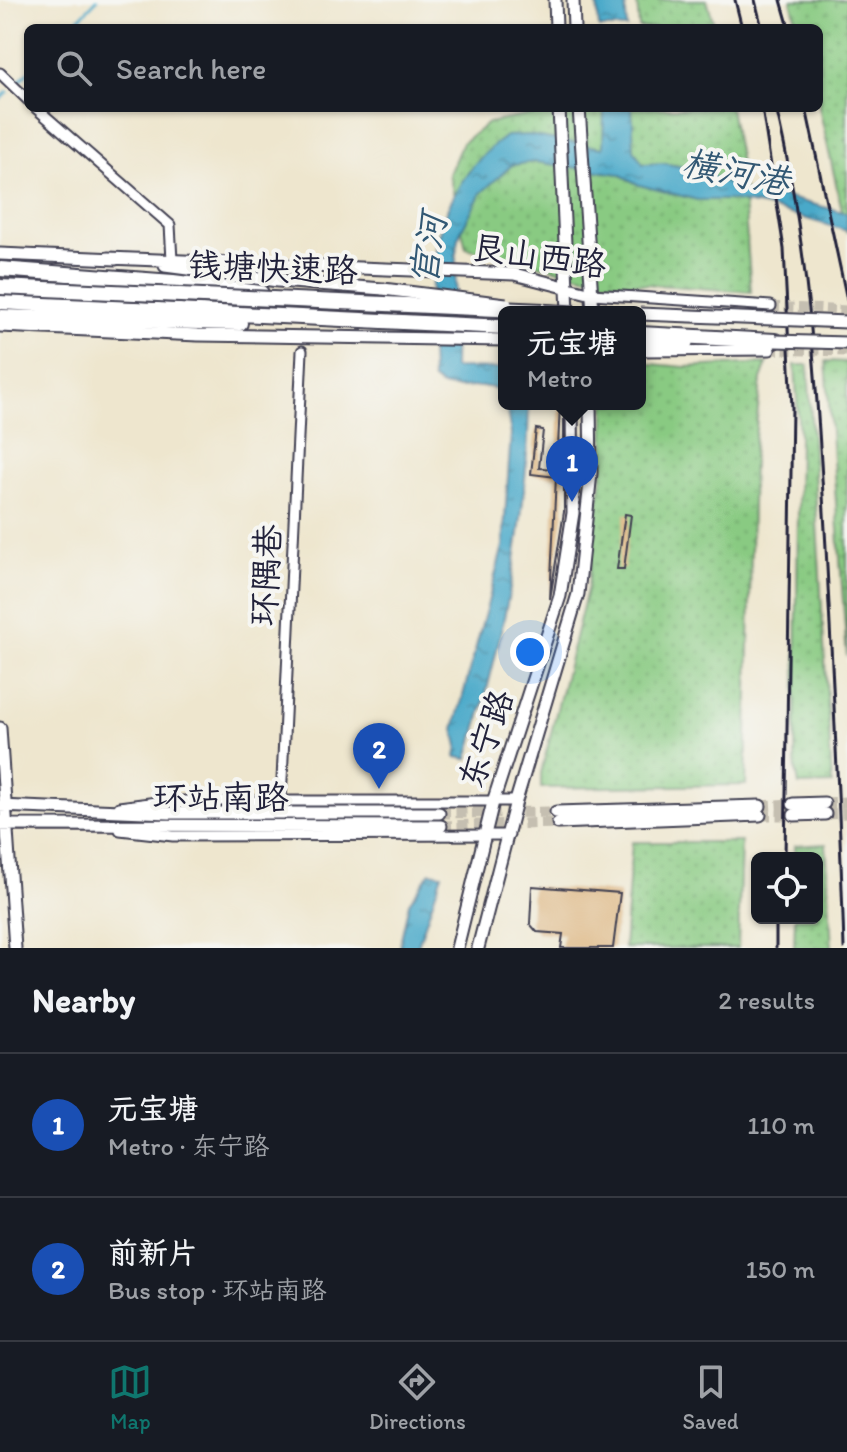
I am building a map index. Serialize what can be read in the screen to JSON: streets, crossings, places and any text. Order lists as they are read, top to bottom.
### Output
{
  "streets": {
    "highway": ["钱塘快速路"],
    "main road": ["艮山西路", "东宁路", "环站南路"],
    "street": ["环隅巷"]
  },
  "water": ["横河港", "官河"],
  "page": {
    "search": "Search here",
    "popup": ["元宝塘", "Metro"],
    "pins": ["1", "2"],
    "heading": ["Nearby", "2 results"],
    "list": [
      {
        "mark": "1",
        "name": "元宝塘",
        "note": "Metro · 东宁路",
        "value": "110 m"
      },
      {
        "mark": "2",
        "name": "前新片",
        "note": "Bus stop · 环站南路",
        "value": "150 m"
      }
    ],
    "nav": ["Map", "Directions", "Saved"]
  }
}
